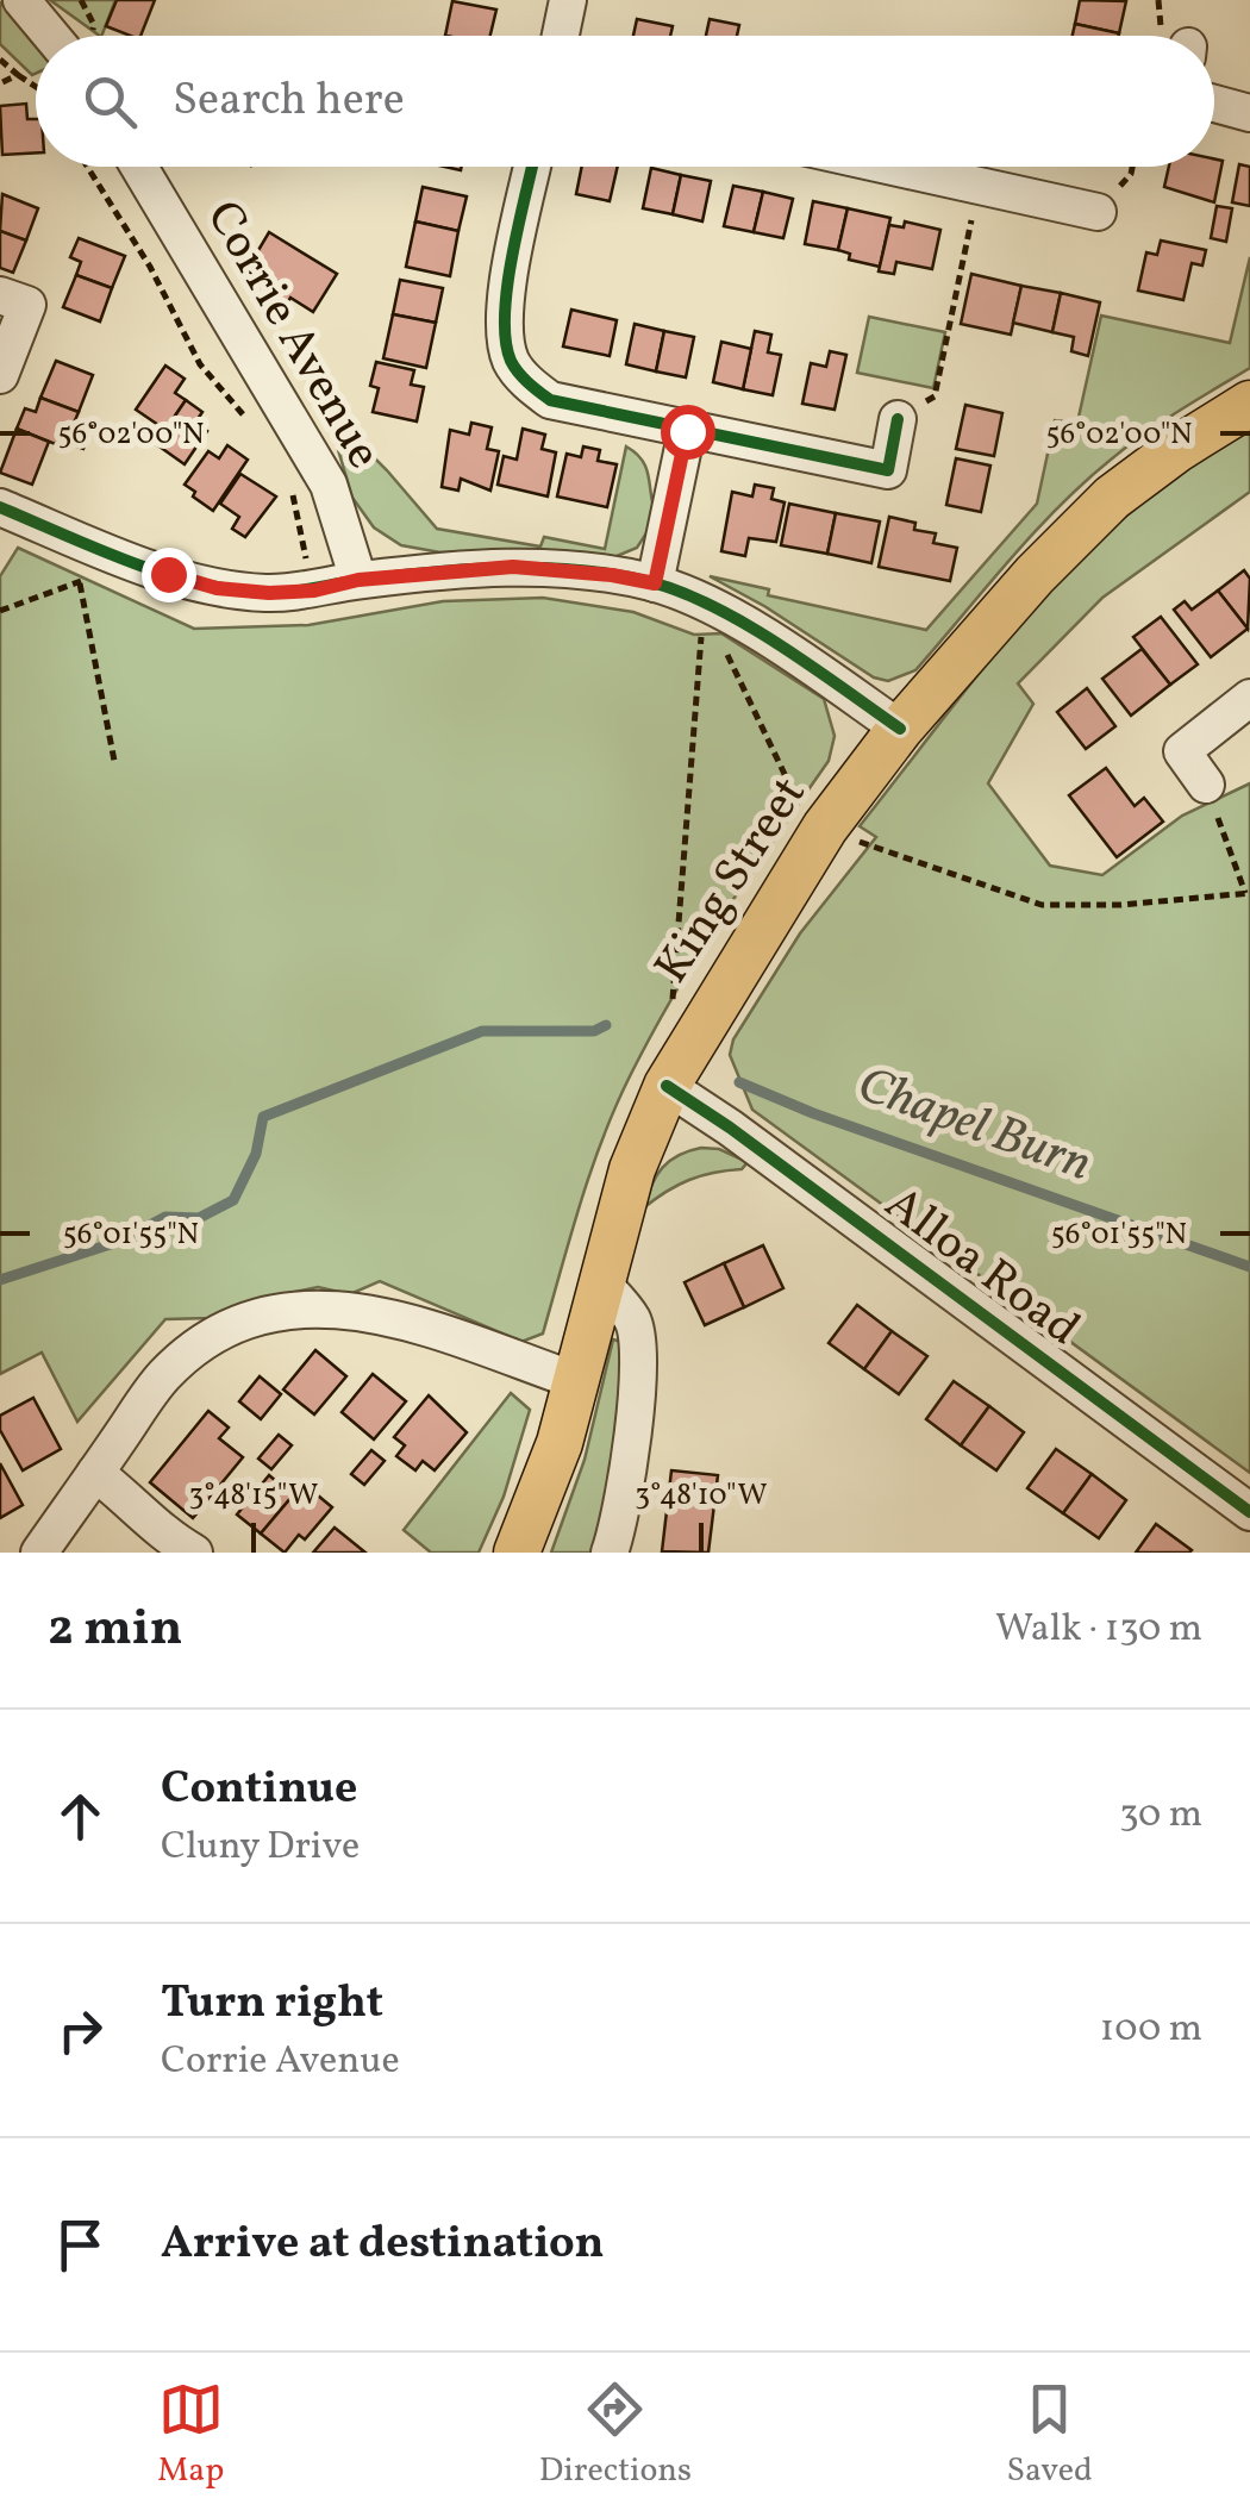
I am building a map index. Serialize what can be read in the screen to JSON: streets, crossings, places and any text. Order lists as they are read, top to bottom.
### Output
{
  "streets": {
    "main road": ["King Street"],
    "street": ["Corrie Avenue", "Alloa Road"]
  },
  "crossings": [
    ["King Street", "Alloa Road"]
  ],
  "water": ["Chapel Burn"],
  "page": {
    "search": "Search here",
    "heading": ["2 min", "Walk · 130 m"],
    "list": [
      ["Continue", "Cluny Drive", "30 m"],
      ["Turn right", "Corrie Avenue", "100 m"],
      "Arrive at destination"
    ],
    "nav": ["Map", "Directions", "Saved"]
  },
  "coordinates": [
    "56°02'00\"N",
    "56°01'55\"N",
    "3°48'15\"W",
    "3°48'10\"W"
  ]
}
